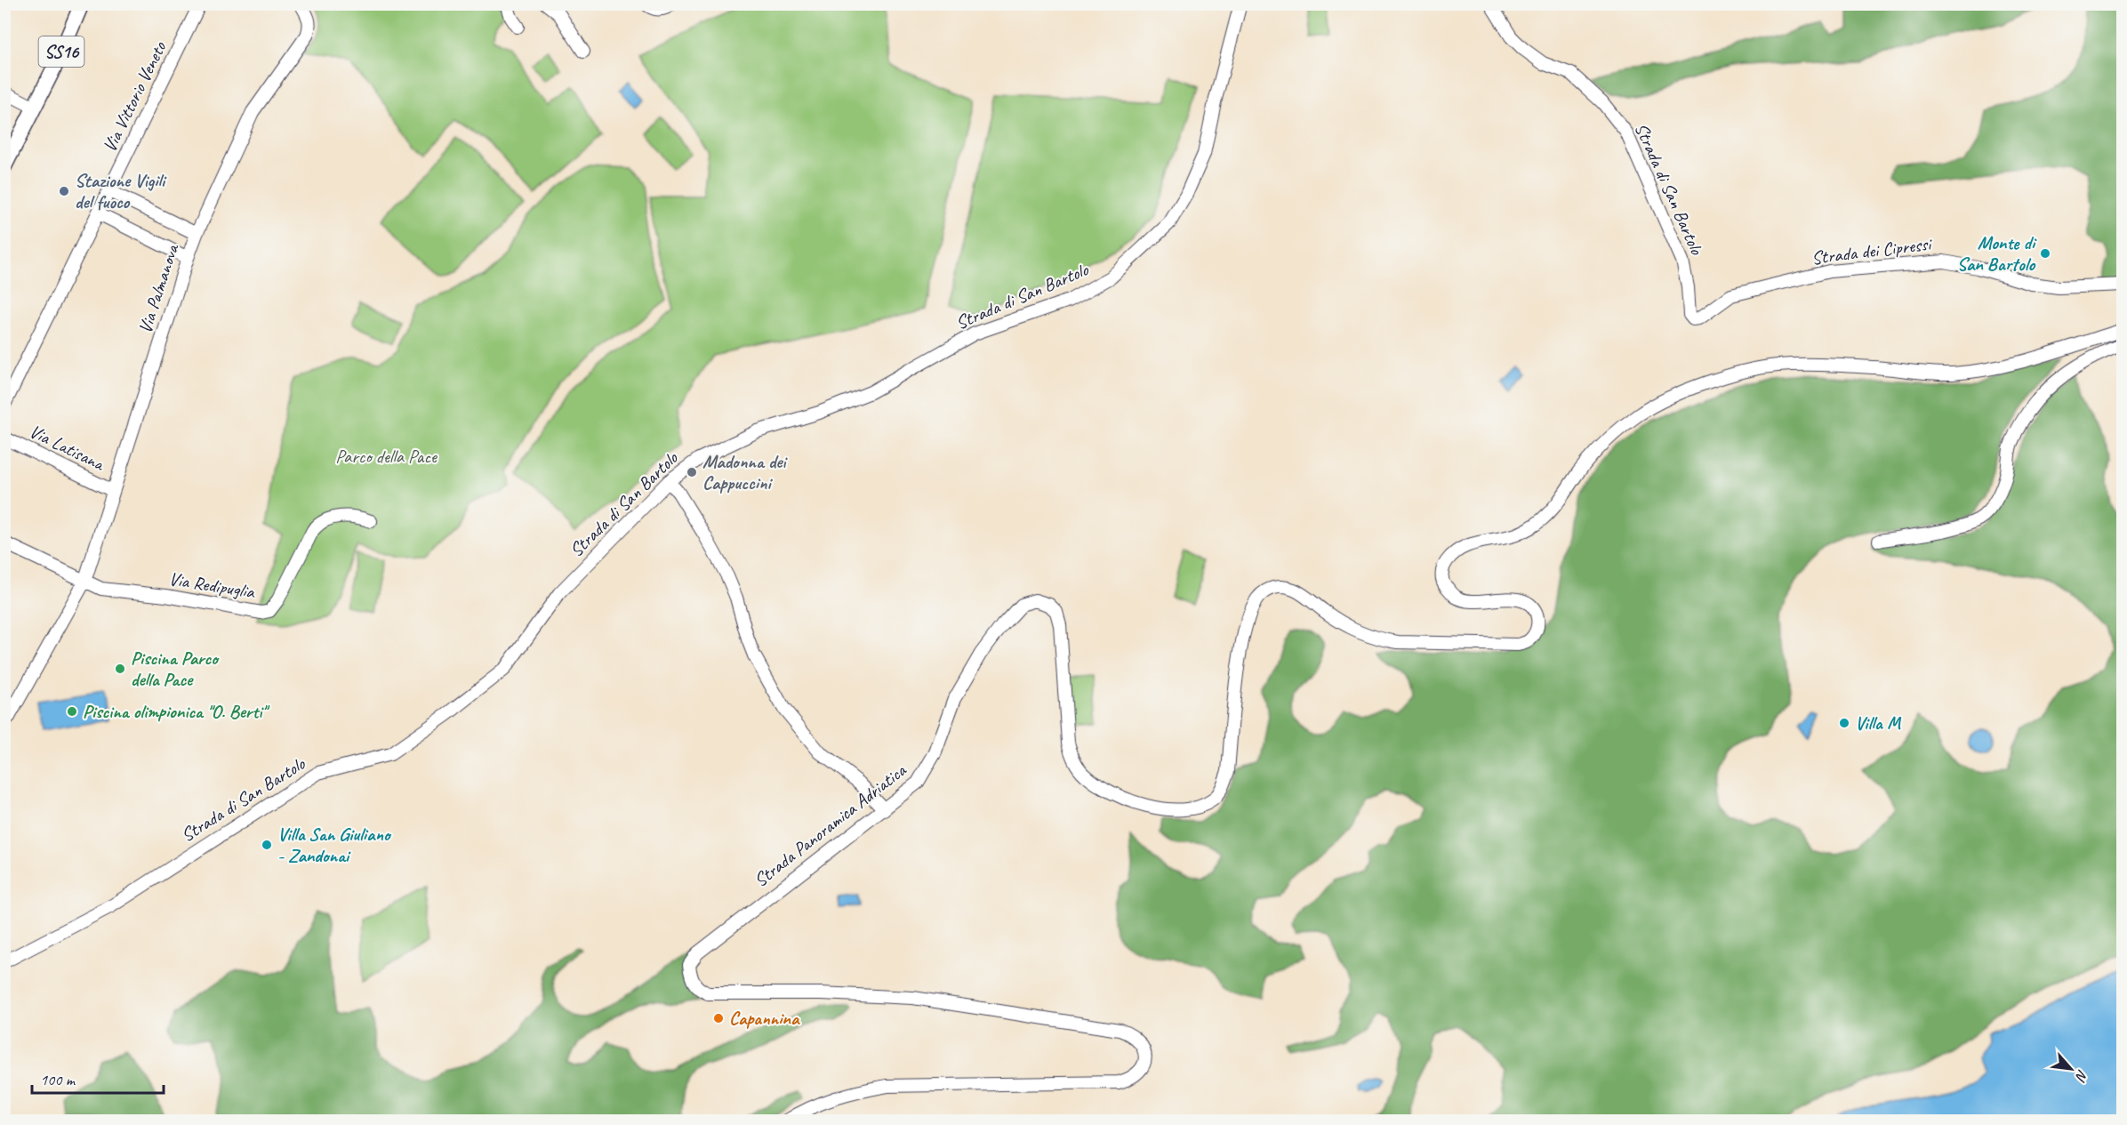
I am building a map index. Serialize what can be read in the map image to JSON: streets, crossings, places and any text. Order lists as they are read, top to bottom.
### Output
{
  "streets": {
    "main road": ["SS16"],
    "street": [
      "Via Vittorio Veneto",
      "Strada di San Bartolo",
      "Strada dei Cipressi",
      "Via Palmanova",
      "Via Latisana",
      "Via Redipuglia",
      "Strada Panoramica Adriatica"
    ]
  },
  "crossings": [
    ["Strada di San Bartolo", "Strada dei Cipressi"],
    ["Via Palmanova", "Via Latisana"],
    ["Via Palmanova", "Via Redipuglia"]
  ],
  "parks": ["Parco della Pace"],
  "places": [
    "Stazione Vigili del fuoco",
    "Monte di San Bartolo",
    "Madonna dei Cappuccini",
    "Piscina Parco della Pace",
    "Piscina olimpionica \"O. Berti\"",
    "Villa M",
    "Villa San Giuliano - Zandonai",
    "Capannina"
  ],
  "scale_bar": "100 m",
  "north": "bottom right"
}
